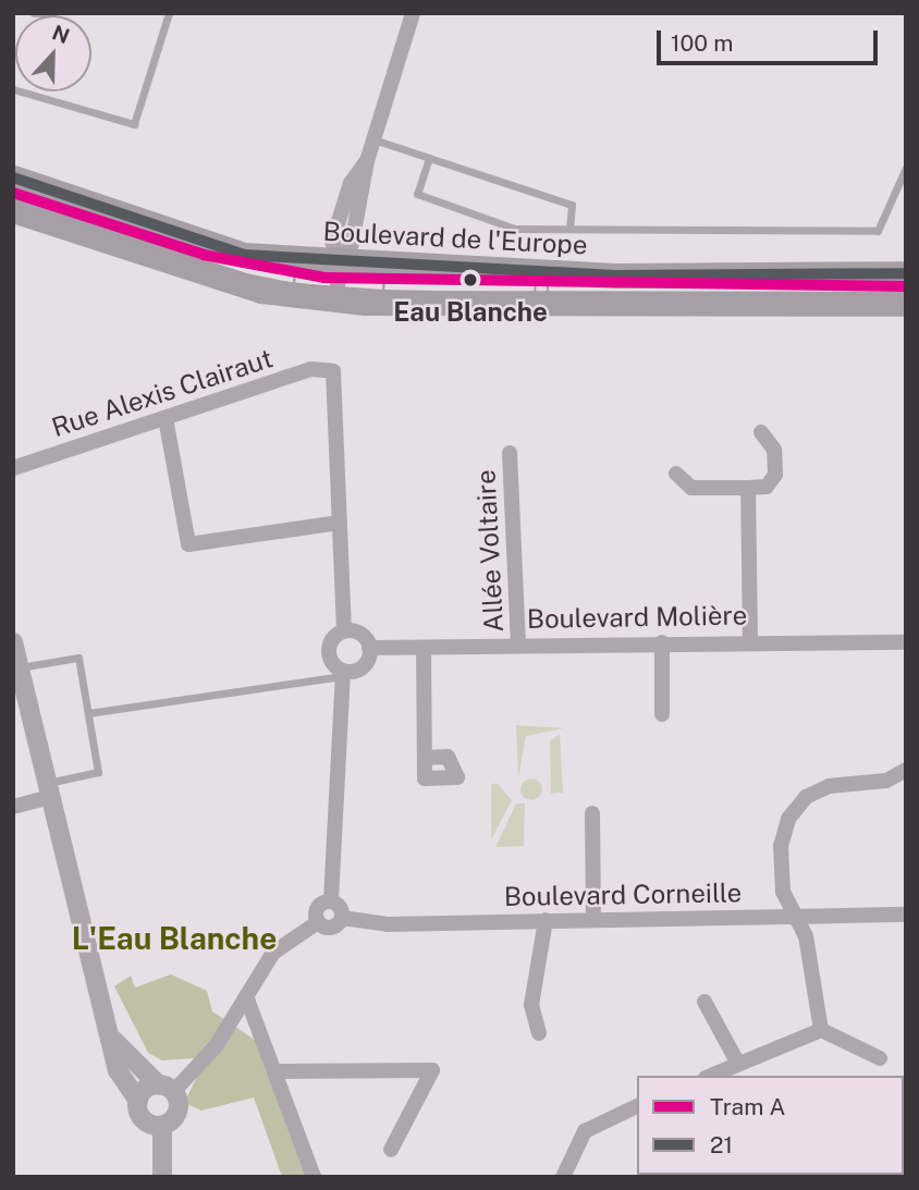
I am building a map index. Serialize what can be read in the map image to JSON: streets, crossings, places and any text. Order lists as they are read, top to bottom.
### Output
{
  "streets": {
    "main road": ["Boulevard de l'Europe"],
    "street": [
      "Rue Alexis Clairaut",
      "Allée Voltaire",
      "Boulevard Molière",
      "Boulevard Corneille"
    ]
  },
  "crossings": [
    ["Allée Voltaire", "Boulevard Molière"]
  ],
  "districts": ["L'Eau Blanche"],
  "places": ["Eau Blanche"],
  "lines": ["transit line 21", "tram line A"],
  "legend": ["Tram A", "21"],
  "scale_bar": "100 m",
  "north": "top"
}
